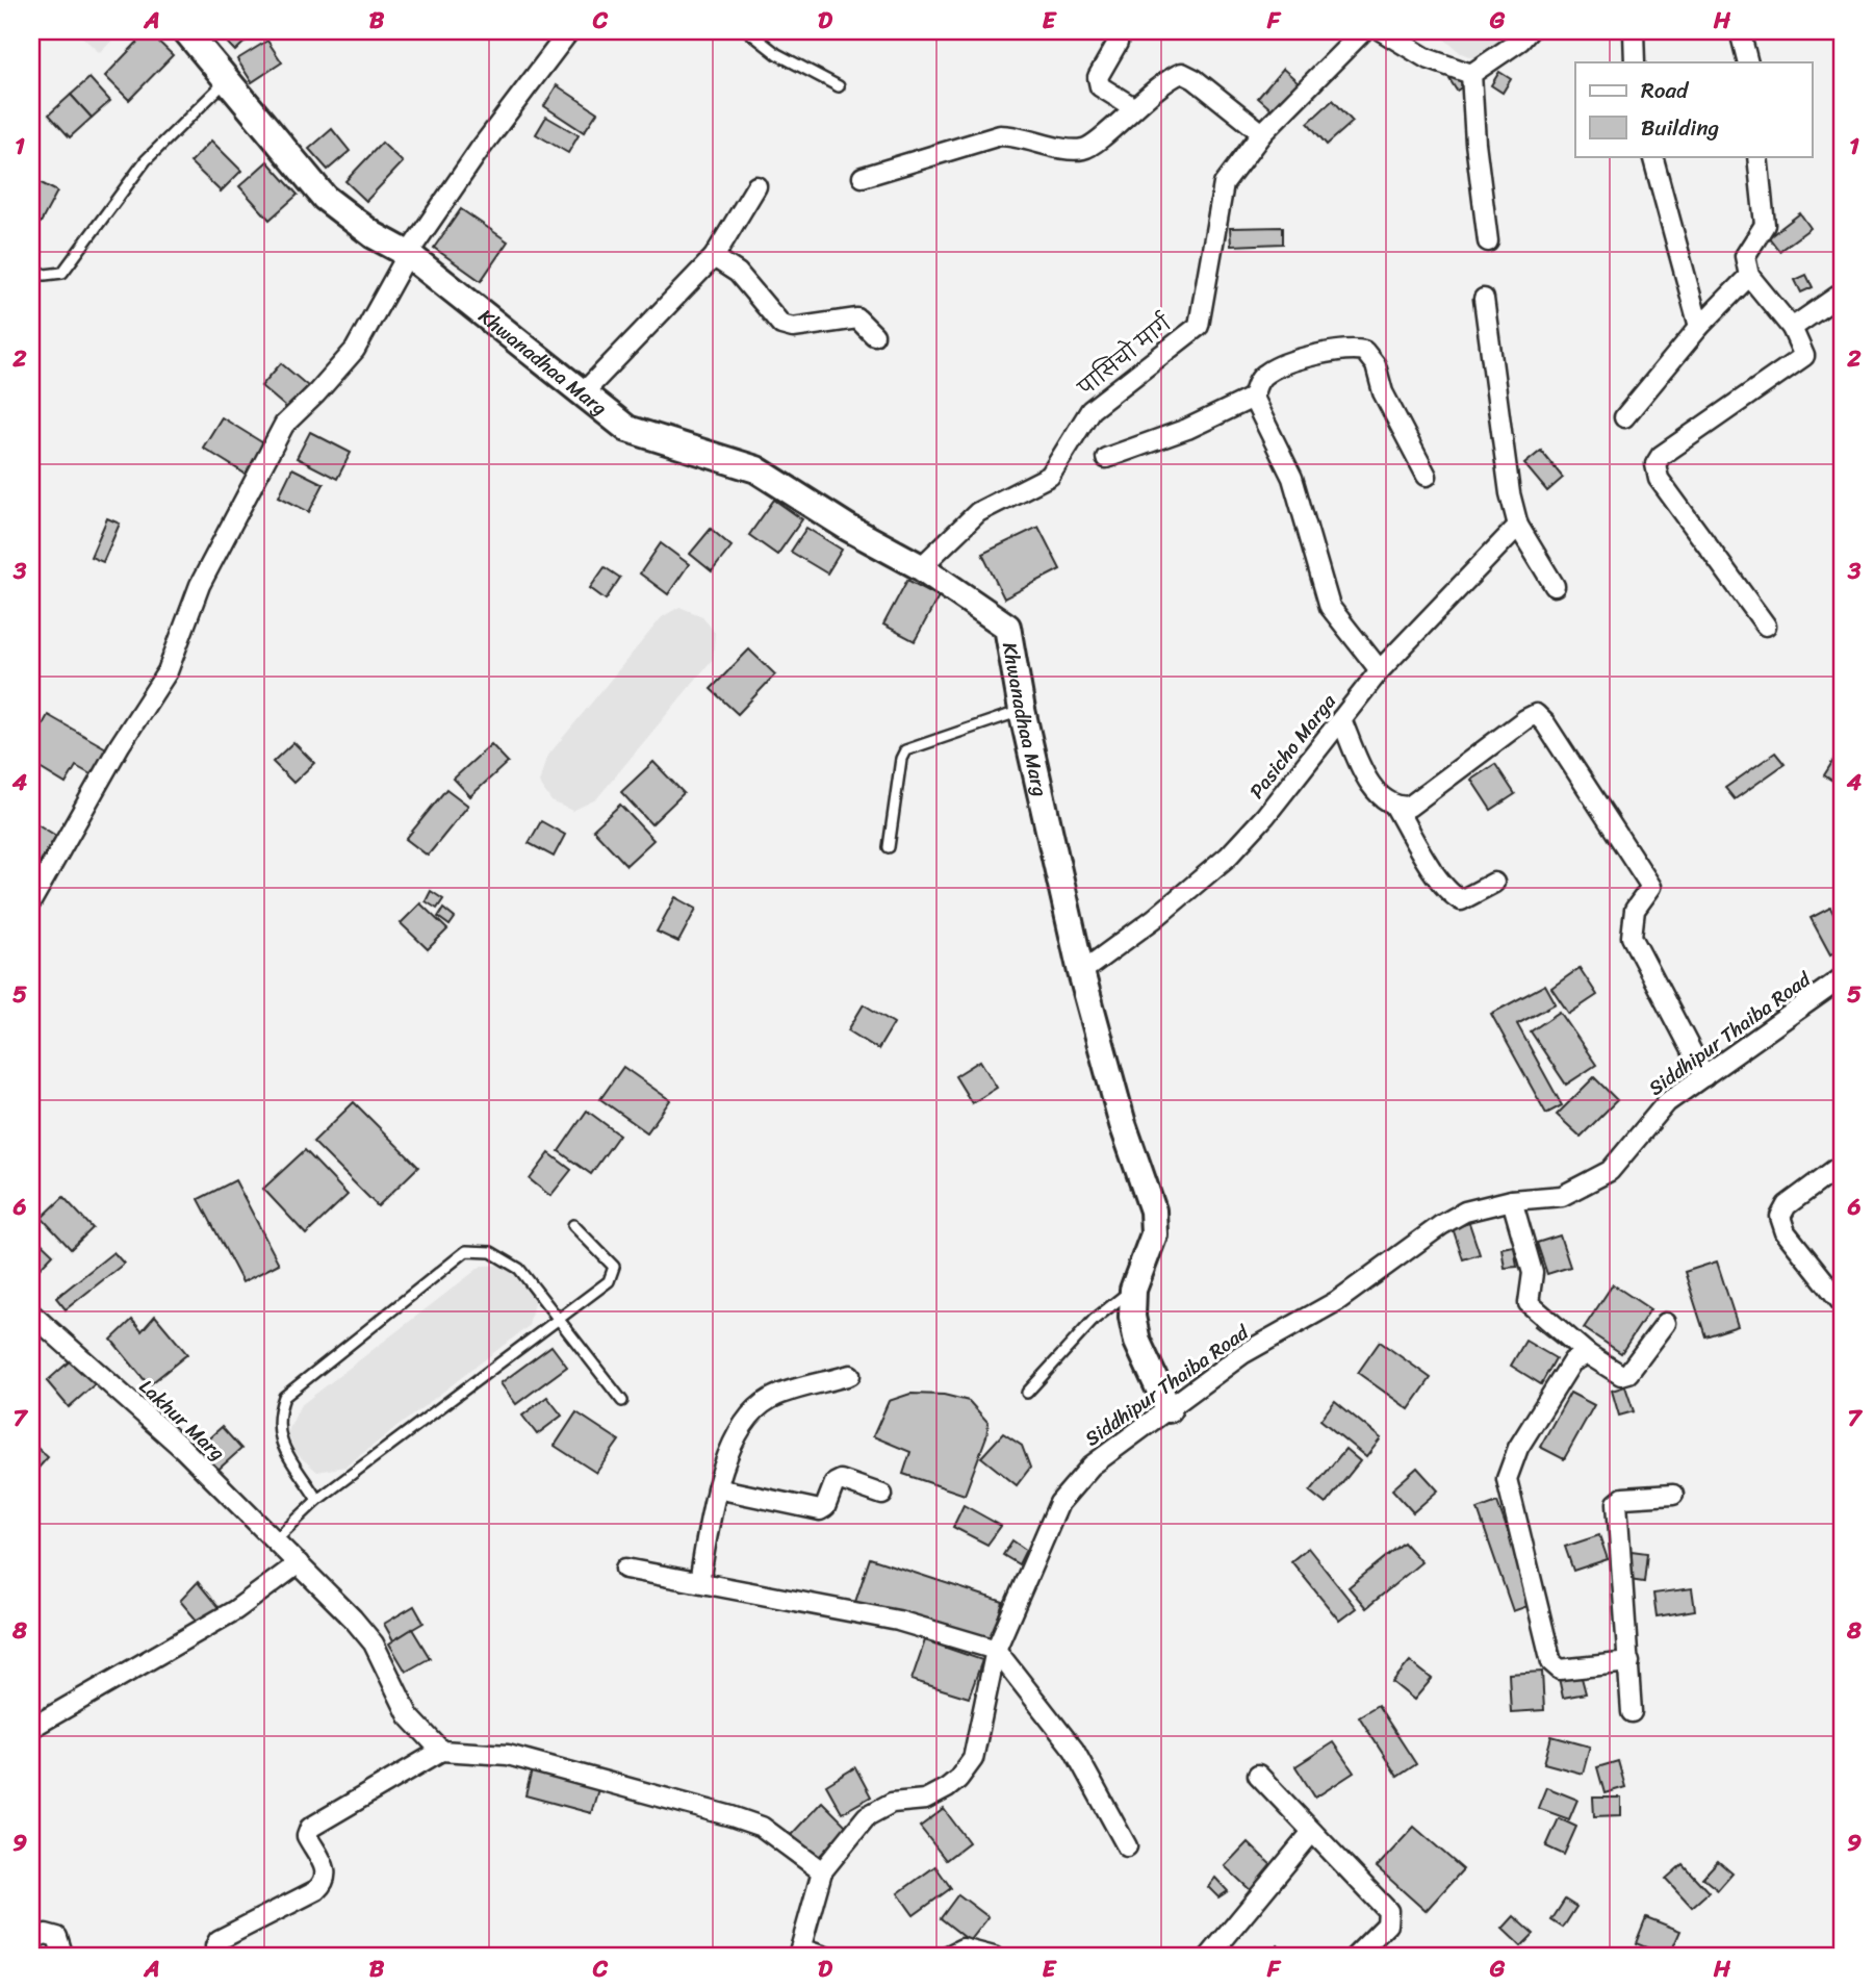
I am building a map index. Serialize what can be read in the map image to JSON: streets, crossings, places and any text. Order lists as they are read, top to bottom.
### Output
{
  "streets": {
    "street": [
      "पासिचो मार्ग",
      "Khwanadhaa Marg",
      "Pasicho Marga",
      "Siddhipur Thaiba Road",
      "Lakhur Marg"
    ]
  },
  "crossings": [
    ["पासिचो मार्ग", "Khwanadhaa Marg"],
    ["Khwanadhaa Marg", "Pasicho Marga"],
    ["Khwanadhaa Marg", "Siddhipur Thaiba Road"]
  ],
  "legend": ["Road", "Building"],
  "grid": {
    "columns": [
      "A",
      "B",
      "C",
      "D",
      "E",
      "F",
      "G",
      "H"
    ],
    "rows": [
      "1",
      "2",
      "3",
      "4",
      "5",
      "6",
      "7",
      "8",
      "9"
    ]
  }
}
